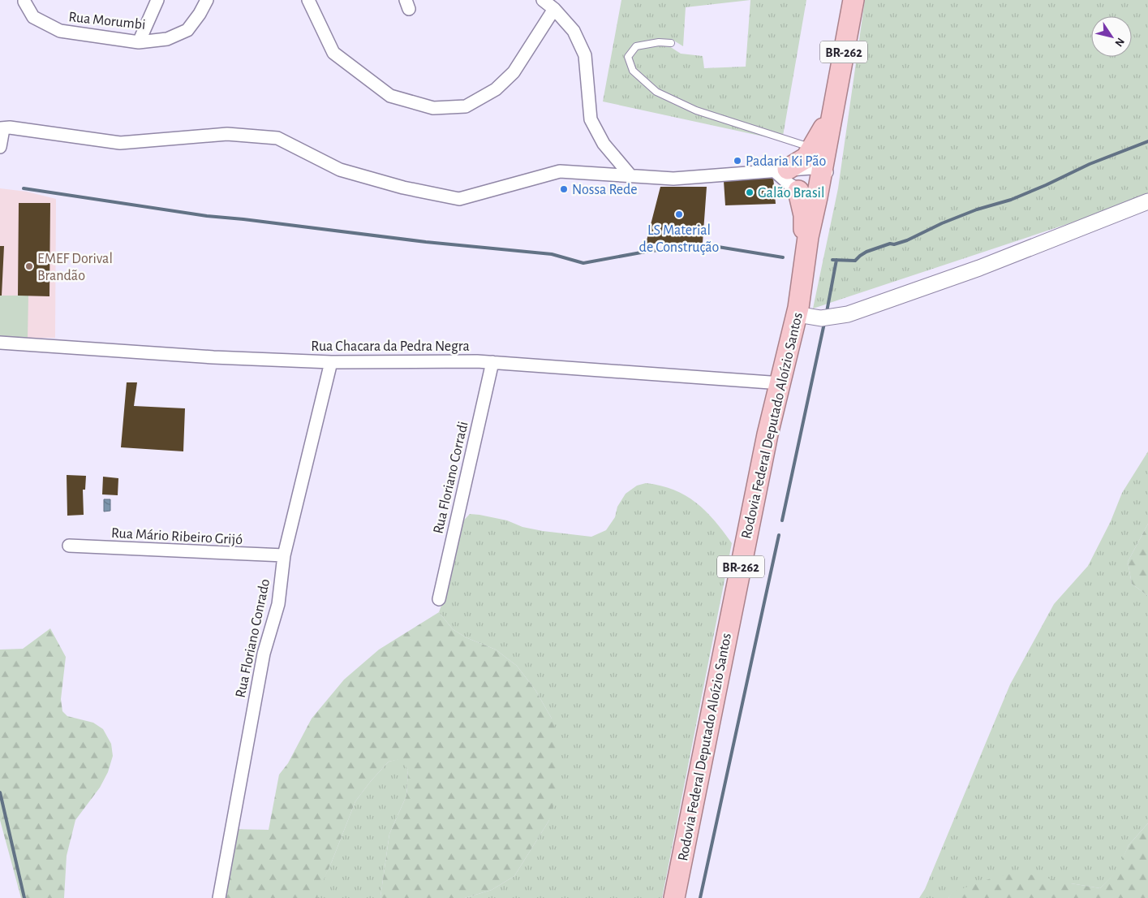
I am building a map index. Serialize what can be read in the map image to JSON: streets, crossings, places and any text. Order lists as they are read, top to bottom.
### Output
{
  "streets": {
    "highway": ["BR-262", "Rodovia Federal Deputado Aloízio Santos"],
    "street": [
      "Rua Morumbi",
      "Rua Chacara da Pedra Negra",
      "Rua Floriano Corradi",
      "Rua Mário Ribeiro Grijó",
      "Rua Floriano Conrado"
    ]
  },
  "crossings": [
    ["Rua Chacara da Pedra Negra", "Rodovia Federal Deputado Aloízio Santos"],
    ["Rua Chacara da Pedra Negra", "Rua Floriano Corradi"],
    ["Rua Chacara da Pedra Negra", "Rua Floriano Conrado"],
    ["Rua Mário Ribeiro Grijó", "Rua Floriano Conrado"]
  ],
  "places": [
    "Padaria Ki Pão",
    "Nossa Rede",
    "Galão Brasil",
    "LS Material de Construção",
    "EMEF Dorival Brandão"
  ],
  "north": "bottom right"
}
